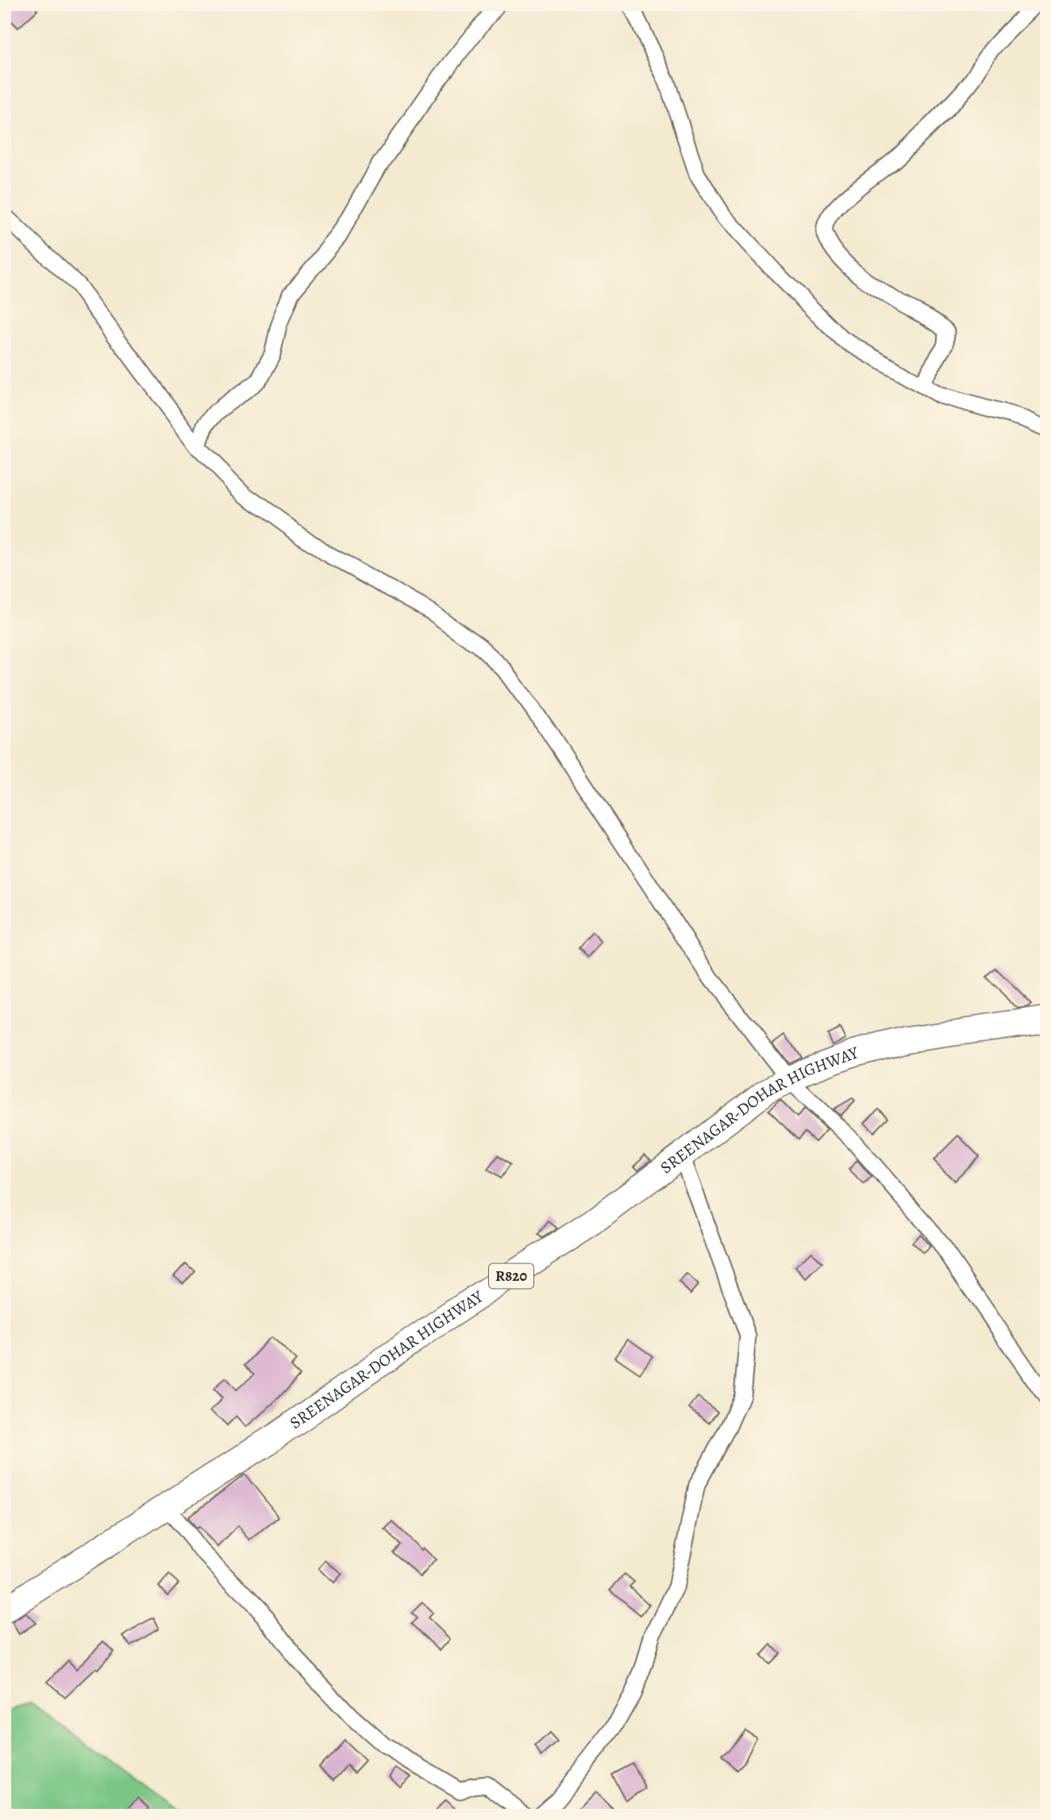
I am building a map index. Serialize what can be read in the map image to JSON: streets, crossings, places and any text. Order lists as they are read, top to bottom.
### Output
{
  "streets": {
    "main road": ["SREENAGAR-DOHAR HIGHWAY", "R820"]
  }
}
